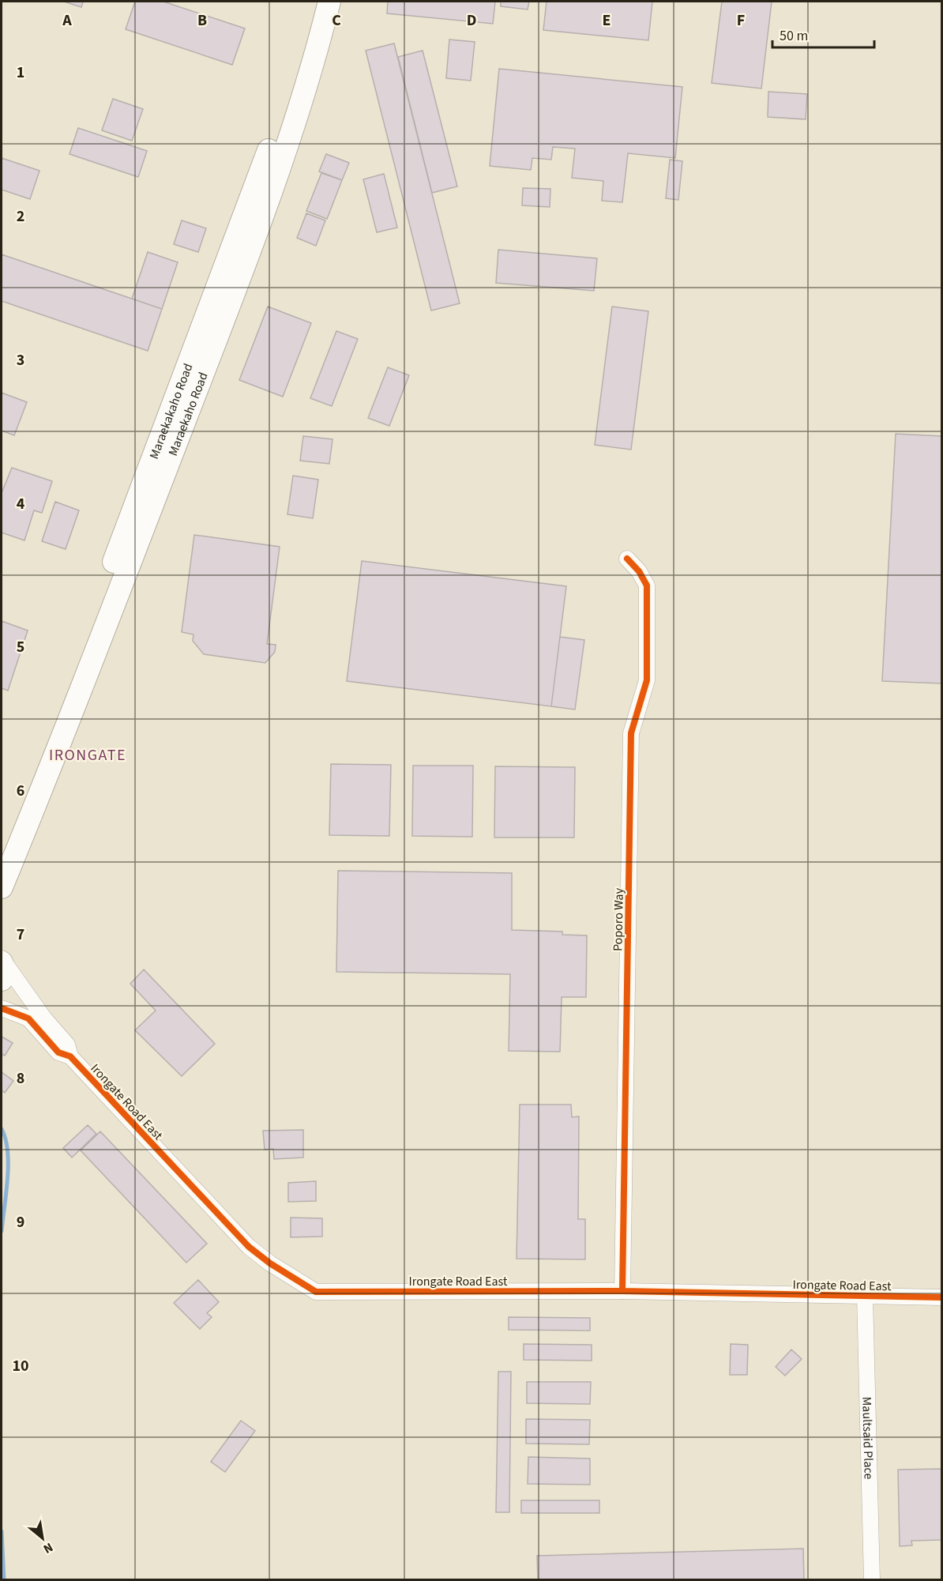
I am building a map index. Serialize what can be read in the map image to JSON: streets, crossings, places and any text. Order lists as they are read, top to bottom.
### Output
{
  "streets": {
    "main road": ["Maraekakaho Road", "Maraekaho Road"],
    "street": ["Poporo Way", "Irongate Road East", "Maultsaid Place"]
  },
  "crossings": [
    ["Maraekakaho Road", "Maraekaho Road"],
    ["Poporo Way", "Irongate Road East"],
    ["Irongate Road East", "Maultsaid Place"]
  ],
  "districts": ["IRONGATE"],
  "scale_bar": "50 m",
  "north": "bottom right",
  "grid": {
    "columns": [
      "A",
      "B",
      "C",
      "D",
      "E",
      "F"
    ],
    "rows": [
      "1",
      "2",
      "3",
      "4",
      "5",
      "6",
      "7",
      "8",
      "9",
      "10"
    ]
  }
}
